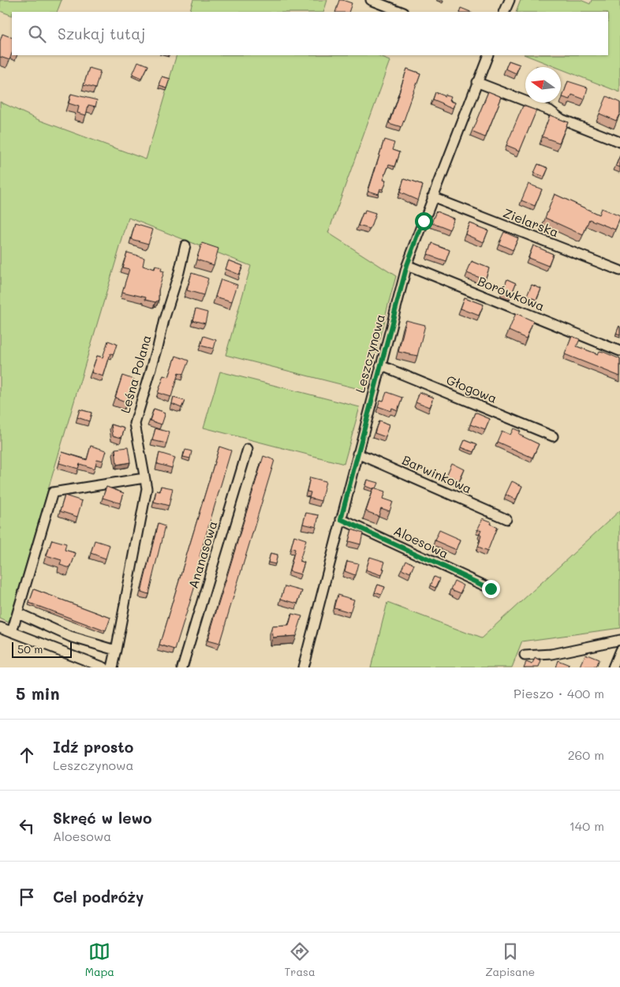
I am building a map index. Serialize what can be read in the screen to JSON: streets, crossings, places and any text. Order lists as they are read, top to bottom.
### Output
{
  "streets": {
    "street": [
      "Zielarska",
      "Borówkowa",
      "Leszczynowa",
      "Leśna Polana",
      "Głogowa",
      "Barwinkowa",
      "Aloesowa",
      "Ananasowa"
    ]
  },
  "crossings": [
    ["Zielarska", "Leszczynowa"],
    ["Borówkowa", "Leszczynowa"],
    ["Leszczynowa", "Głogowa"],
    ["Leszczynowa", "Barwinkowa"],
    ["Leszczynowa", "Aloesowa"]
  ],
  "scale_bar": "50 m",
  "north": "left",
  "page": {
    "search": "Szukaj tutaj",
    "scale": "50 m",
    "heading": ["5 min", "Pieszo · 400 m"],
    "list": [
      ["Idź prosto", "Leszczynowa", "260 m"],
      ["Skręć w lewo", "Aloesowa", "140 m"],
      "Cel podróży"
    ],
    "nav": ["Mapa", "Trasa", "Zapisane"]
  }
}
